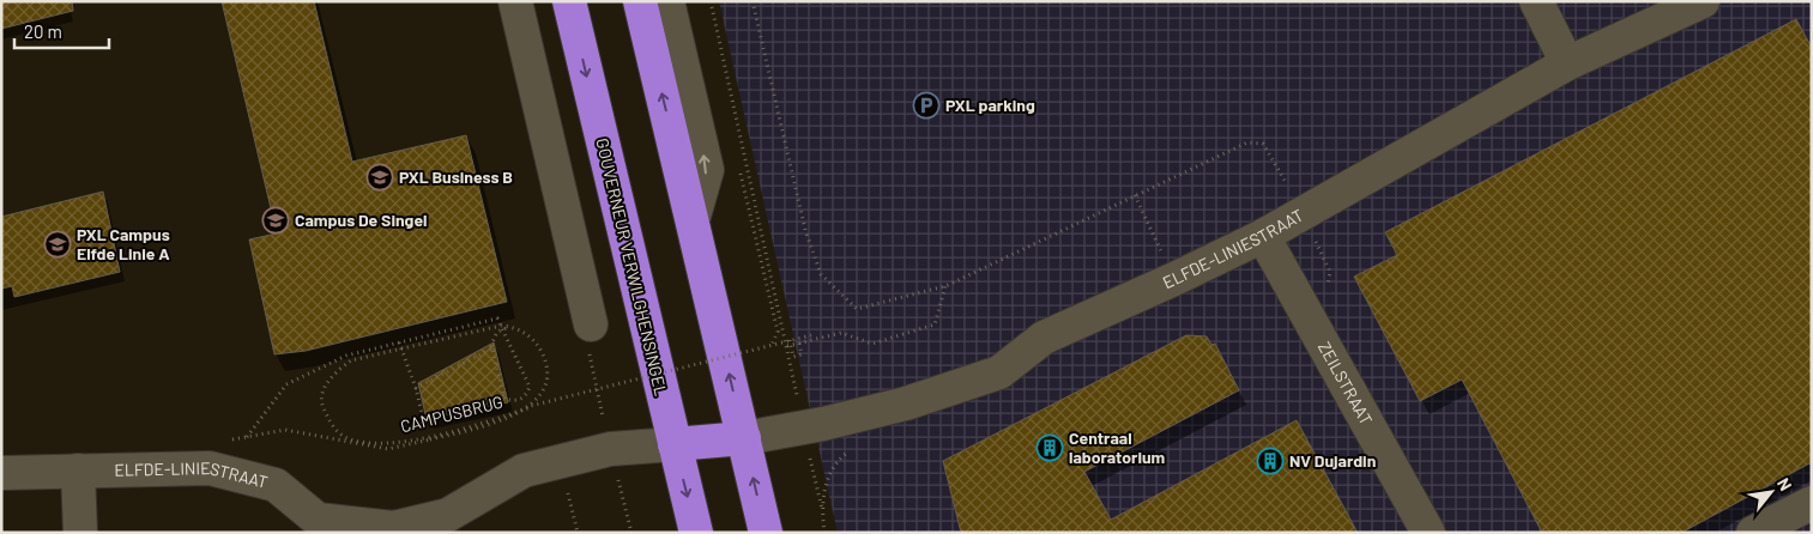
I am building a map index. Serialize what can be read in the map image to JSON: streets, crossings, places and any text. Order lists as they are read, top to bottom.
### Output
{
  "streets": {
    "highway": ["GOUVERNEUR VERWILGHENSINGEL"],
    "street": ["ELFDE-LINIESTRAAT", "ZEILSTRAAT"],
    "path": ["CAMPUSBRUG"]
  },
  "crossings": [
    ["ELFDE-LINIESTRAAT", "GOUVERNEUR VERWILGHENSINGEL"],
    ["ELFDE-LINIESTRAAT", "ZEILSTRAAT"]
  ],
  "places": {
    "parking": ["PXL parking"],
    "school or university": ["PXL Business B", "Campus De Singel", "PXL Campus Elfde Linie A"],
    "building": ["Centraal laboratorium", "NV Dujardin"]
  },
  "scale_bar": "20 m",
  "north": "top right"
}
